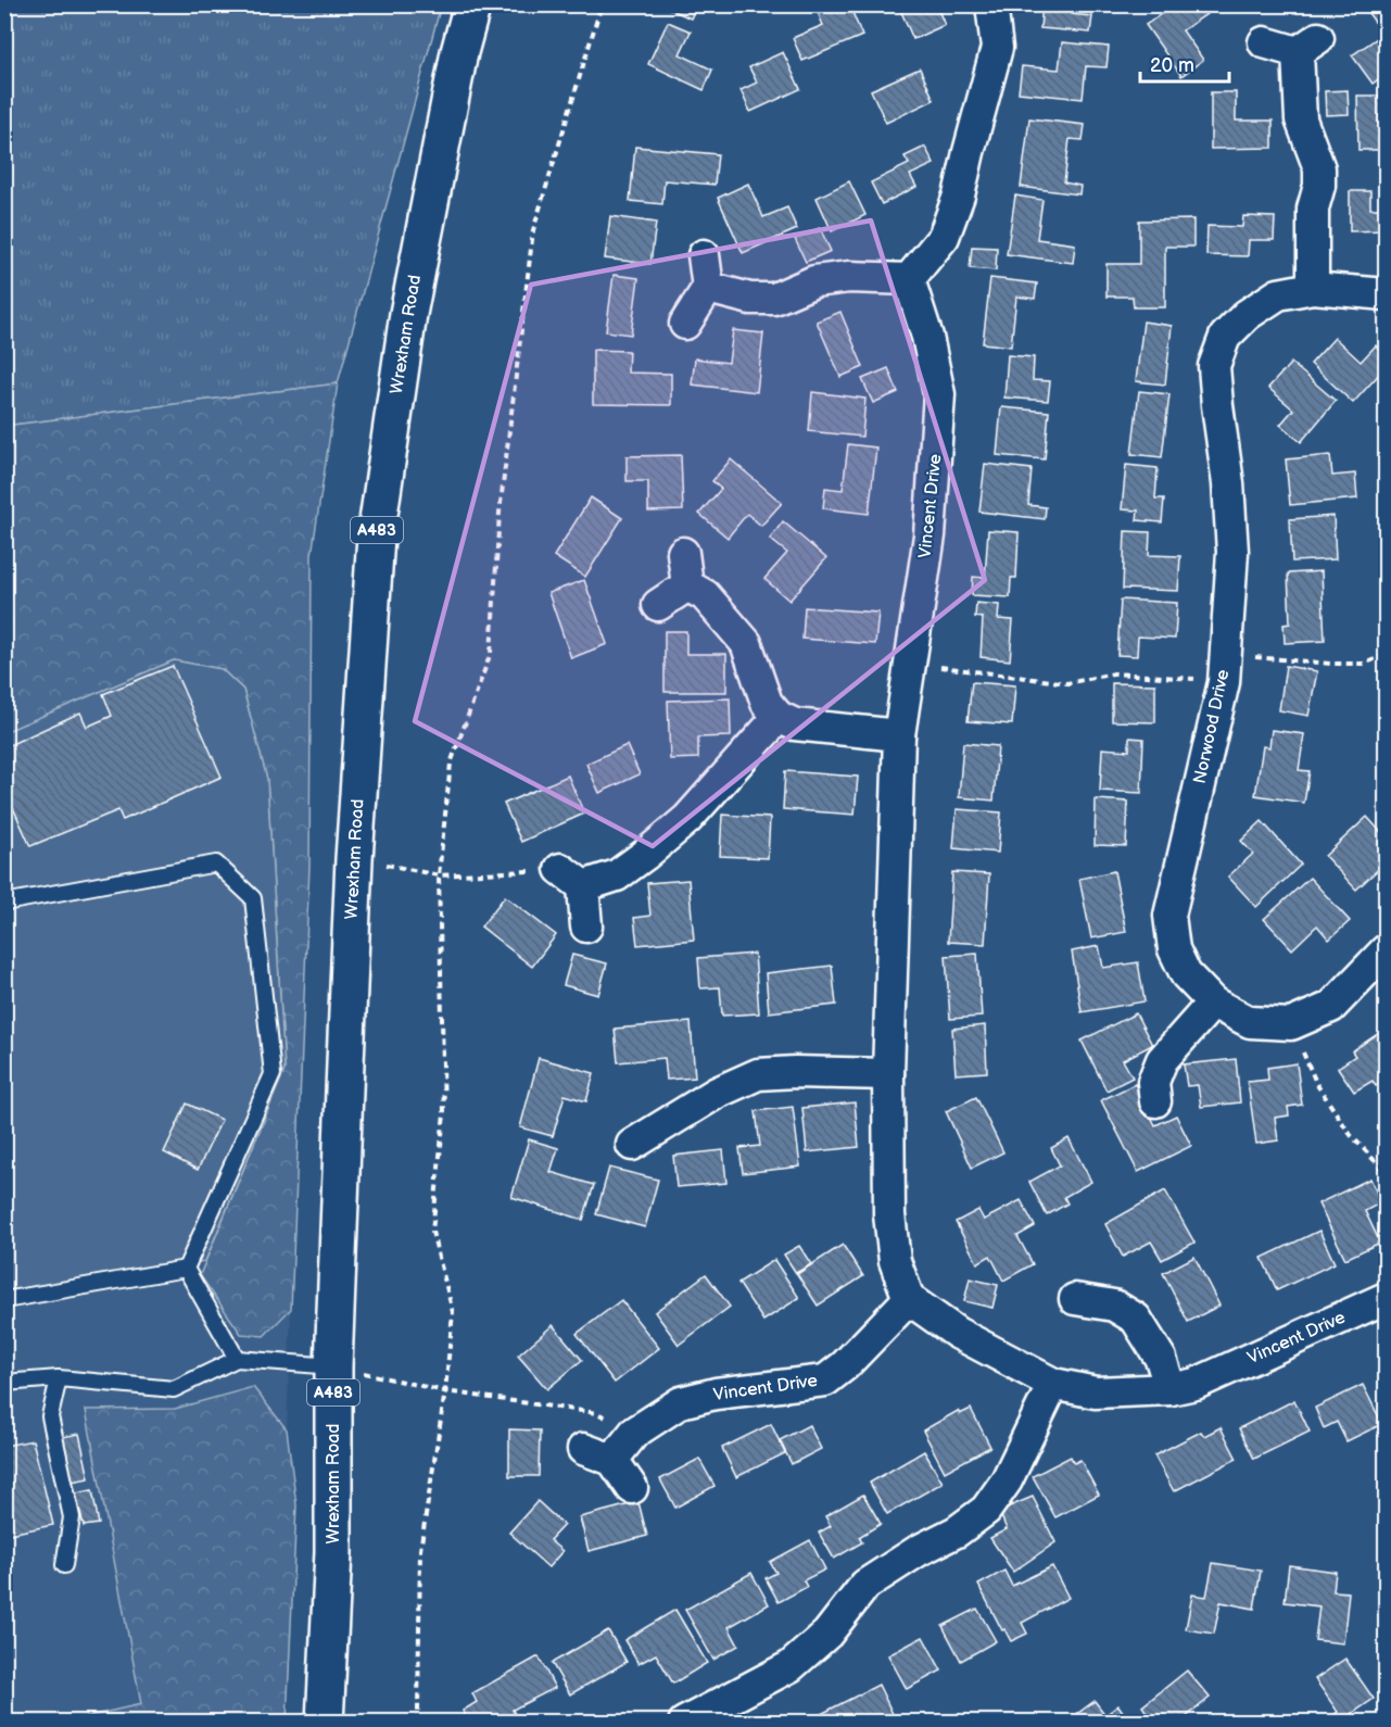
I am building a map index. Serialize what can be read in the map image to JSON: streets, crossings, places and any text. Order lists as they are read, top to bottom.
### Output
{
  "streets": {
    "highway": ["Wrexham Road", "A483"],
    "street": ["Vincent Drive", "Norwood Drive"]
  },
  "scale_bar": "20 m"
}
